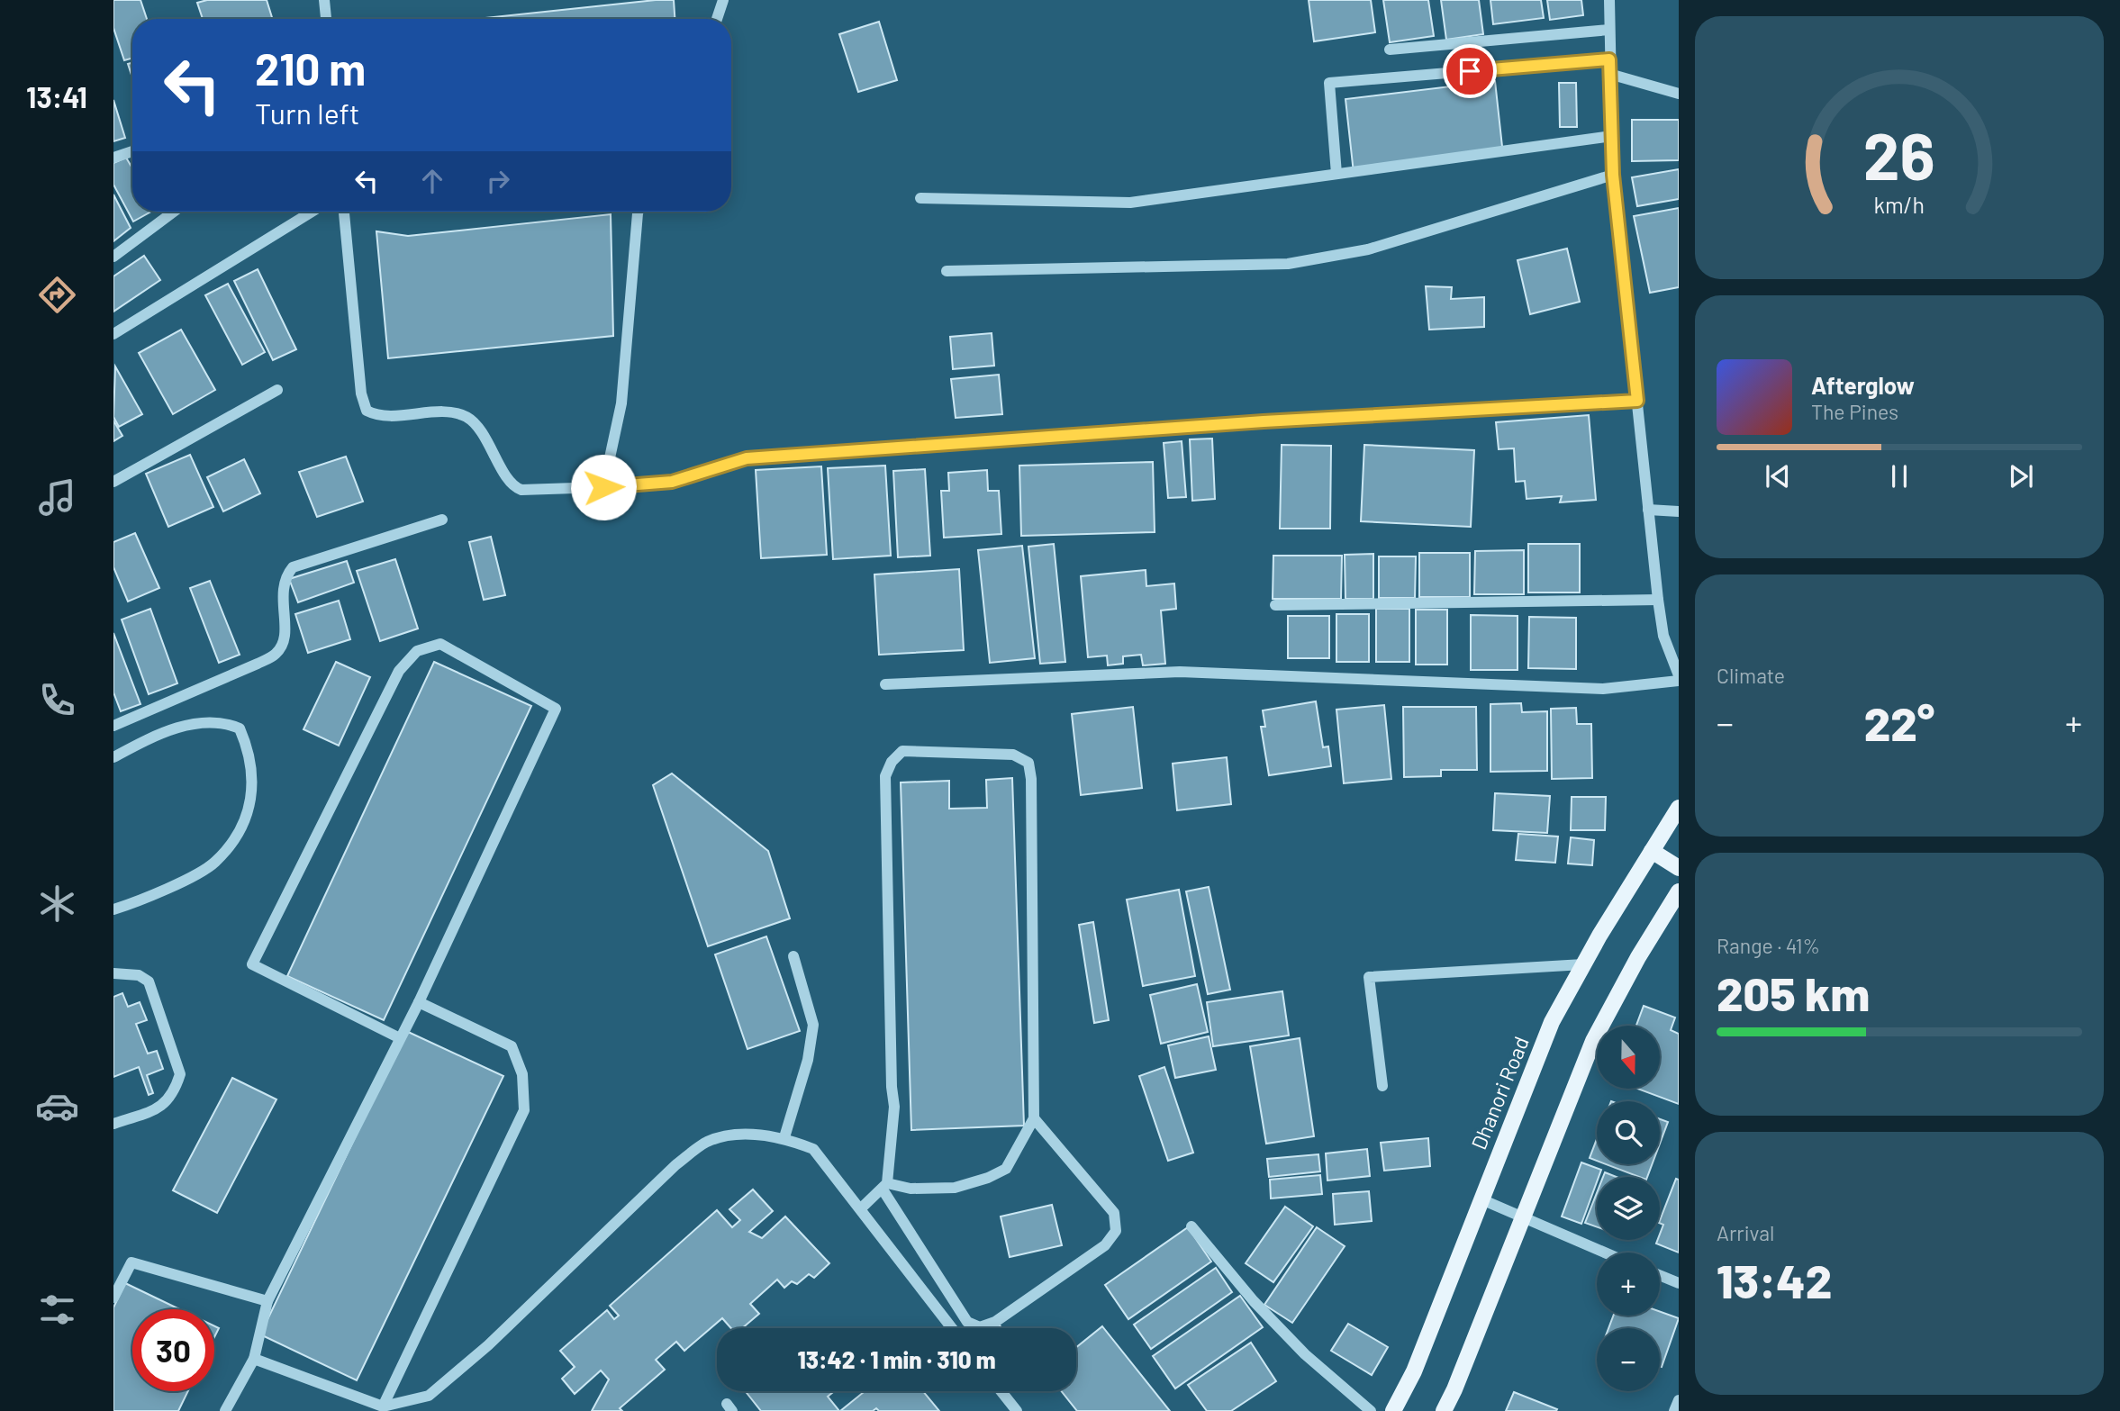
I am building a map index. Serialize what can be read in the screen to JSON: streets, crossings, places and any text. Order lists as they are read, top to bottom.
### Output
{
  "streets": {
    "main road": ["Dhanori Road"]
  },
  "north": "bottom",
  "page": {
    "tabs": "13:41",
    "turn": ["210 m", "Turn left"],
    "song": ["Afterglow", "The Pines"],
    "tile": [
      "Climate",
      ["Range · 41%", "205 km"],
      ["Arrival", "13:42"]
    ],
    "heat": ["−", "22°", "+"],
    "map_buttons": ["+", "−"],
    "limit": "30",
    "trip": "13:42 · 1 min · 310 m",
    "gauge": ["26", "km/h"]
  }
}
